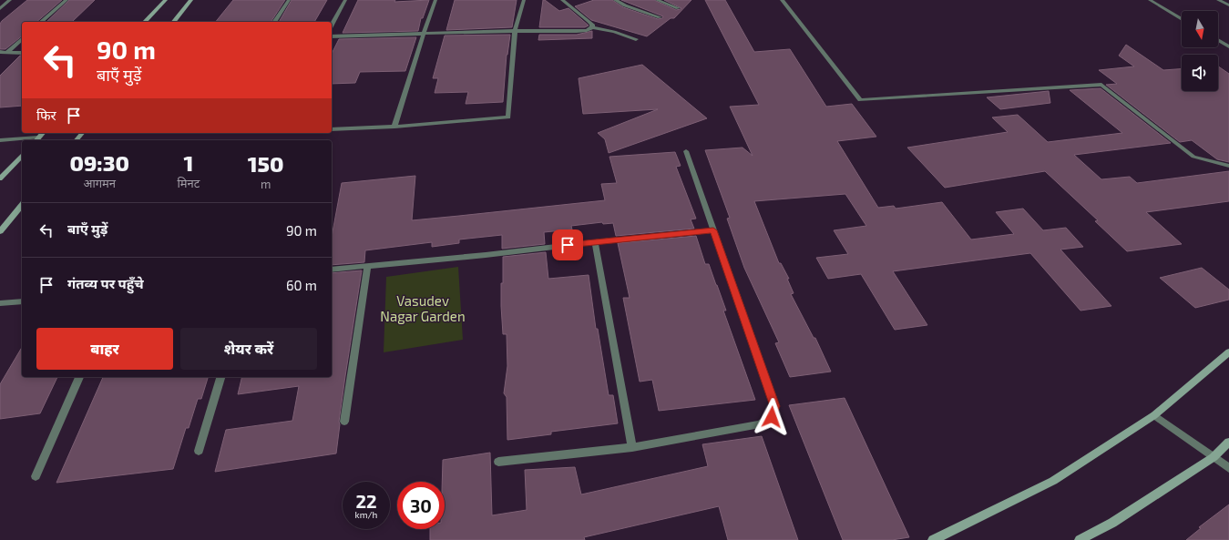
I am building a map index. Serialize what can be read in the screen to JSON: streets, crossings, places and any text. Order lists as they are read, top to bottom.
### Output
{
  "parks": ["Vasudev Nagar Garden"],
  "north": "bottom",
  "page": {
    "turn": ["90 m", "बाएँ मुड़ें"],
    "then": "फिर",
    "eta": [
      "09:30",
      "आगमन",
      "1",
      "मिनट",
      "150",
      "m"
    ],
    "list": [
      {
        "name": "बाएँ मुड़ें",
        "value": "90 m"
      },
      {
        "name": "गंतव्य पर पहुँचे",
        "value": "60 m"
      }
    ],
    "buttons": ["बाहर", "शेयर करें"],
    "speed": "22 km/h",
    "limit": "30"
  }
}
